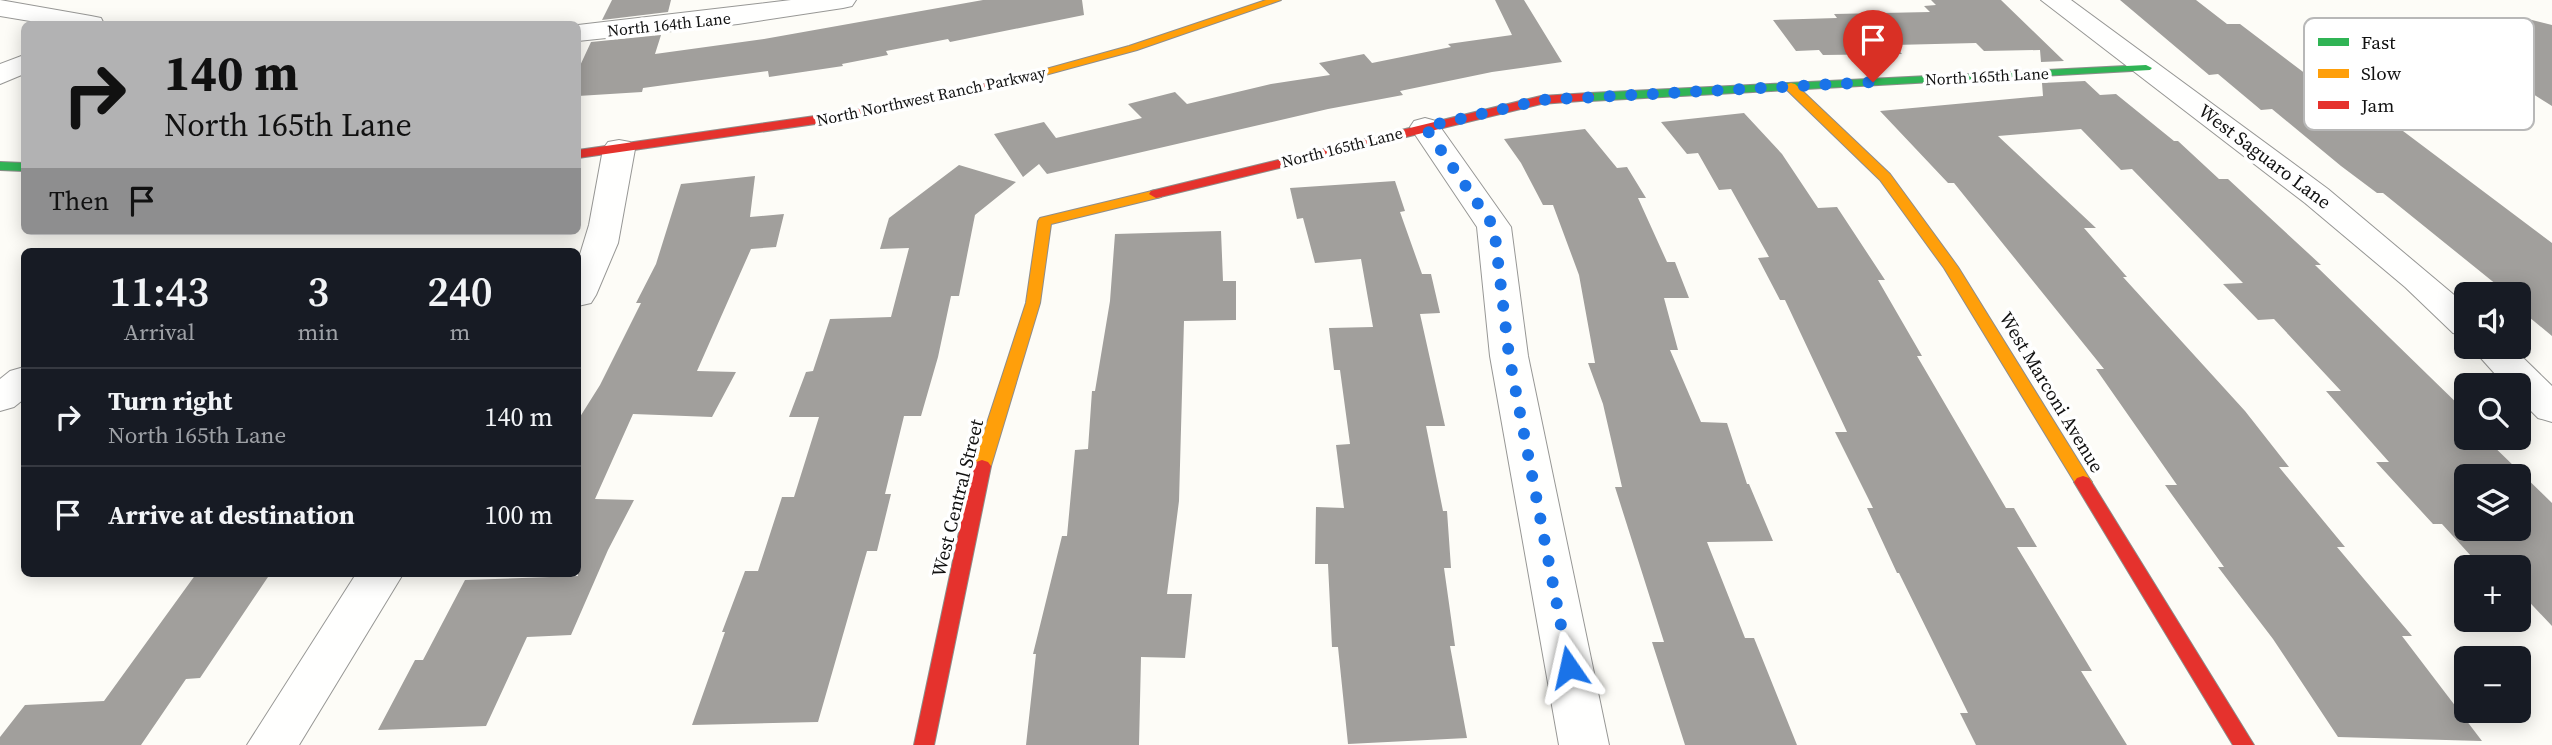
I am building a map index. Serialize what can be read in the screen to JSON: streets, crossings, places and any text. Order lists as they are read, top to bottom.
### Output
{
  "streets": {
    "street": [
      "North 164th Lane",
      "North 165th Lane",
      "North Northwest Ranch Parkway",
      "West Saguaro Lane",
      "West Marconi Avenue",
      "West Central Street"
    ]
  },
  "crossings": [
    ["North 165th Lane", "West Saguaro Lane"],
    ["North 165th Lane", "West Marconi Avenue"],
    ["North 165th Lane", "West Central Street"]
  ],
  "legend": ["Fast", "Slow", "Jam"],
  "page": {
    "turn": ["140 m", "North 165th Lane"],
    "then": "Then",
    "eta": [
      "11:43",
      "Arrival",
      "3",
      "min",
      "240",
      "m"
    ],
    "map_buttons": ["+", "−"],
    "list": [
      {
        "name": "Turn right",
        "note": "North 165th Lane",
        "value": "140 m"
      },
      {
        "name": "Arrive at destination",
        "value": "100 m"
      }
    ]
  }
}
